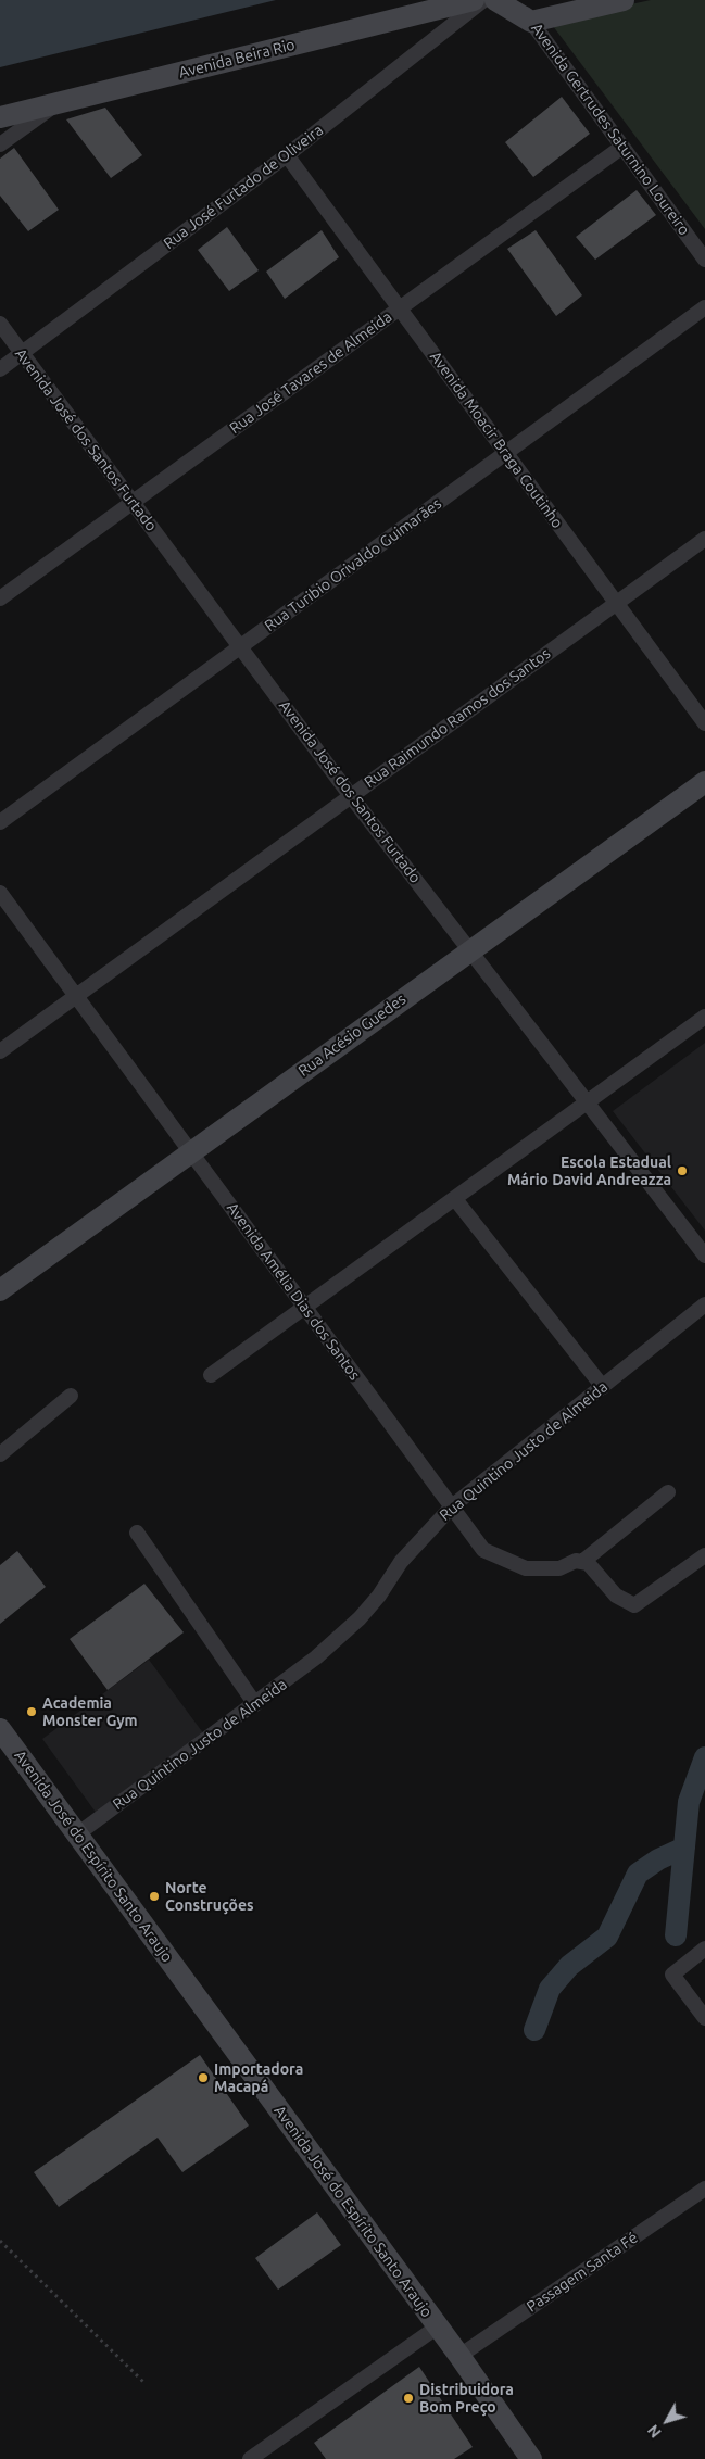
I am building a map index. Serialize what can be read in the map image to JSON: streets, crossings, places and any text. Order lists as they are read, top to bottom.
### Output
{
  "streets": {
    "street": [
      "Avenida Beira Rio",
      "Avenida Gertrudes Saturnino Loureiro",
      "Rua José Furtado de Oliveira",
      "Rua José Tavares de Almeida",
      "Avenida José dos Santos Furtado",
      "Avenida Moacir Braga Coutinho",
      "Rua Turibio Orivaldo Guimarães",
      "Rua Raimundo Ramos dos Santos",
      "Rua Acésio Guedes",
      "Avenida Amélia Dias dos Santos",
      "Rua Quintino Justo de Almeida",
      "Avenida José do Espírito Santo Araujo",
      "Passagem Santa Fé"
    ]
  },
  "crossings": [
    ["Avenida Gertrudes Saturnino Loureiro", "Rua José Tavares de Almeida"],
    ["Rua José Furtado de Oliveira", "Avenida José dos Santos Furtado"],
    ["Rua José Furtado de Oliveira", "Avenida Moacir Braga Coutinho"],
    ["Rua José Tavares de Almeida", "Avenida José dos Santos Furtado"],
    ["Rua José Tavares de Almeida", "Avenida Moacir Braga Coutinho"],
    ["Avenida José dos Santos Furtado", "Rua Turibio Orivaldo Guimarães"],
    ["Avenida José dos Santos Furtado", "Rua Raimundo Ramos dos Santos"],
    ["Avenida José dos Santos Furtado", "Rua Acésio Guedes"],
    ["Avenida Moacir Braga Coutinho", "Rua Turibio Orivaldo Guimarães"],
    ["Avenida Moacir Braga Coutinho", "Rua Raimundo Ramos dos Santos"],
    ["Rua Raimundo Ramos dos Santos", "Avenida Amélia Dias dos Santos"],
    ["Rua Acésio Guedes", "Avenida Amélia Dias dos Santos"],
    ["Avenida Amélia Dias dos Santos", "Rua Quintino Justo de Almeida"],
    ["Rua Quintino Justo de Almeida", "Avenida José do Espírito Santo Araujo"],
    ["Avenida José do Espírito Santo Araujo", "Passagem Santa Fé"]
  ],
  "places": [
    "Escola Estadual Mário David Andreazza",
    "Academia Monster Gym",
    "Norte Construções",
    "Importadora Macapá",
    "Distribuidora Bom Preço"
  ],
  "north": "bottom left"
}
